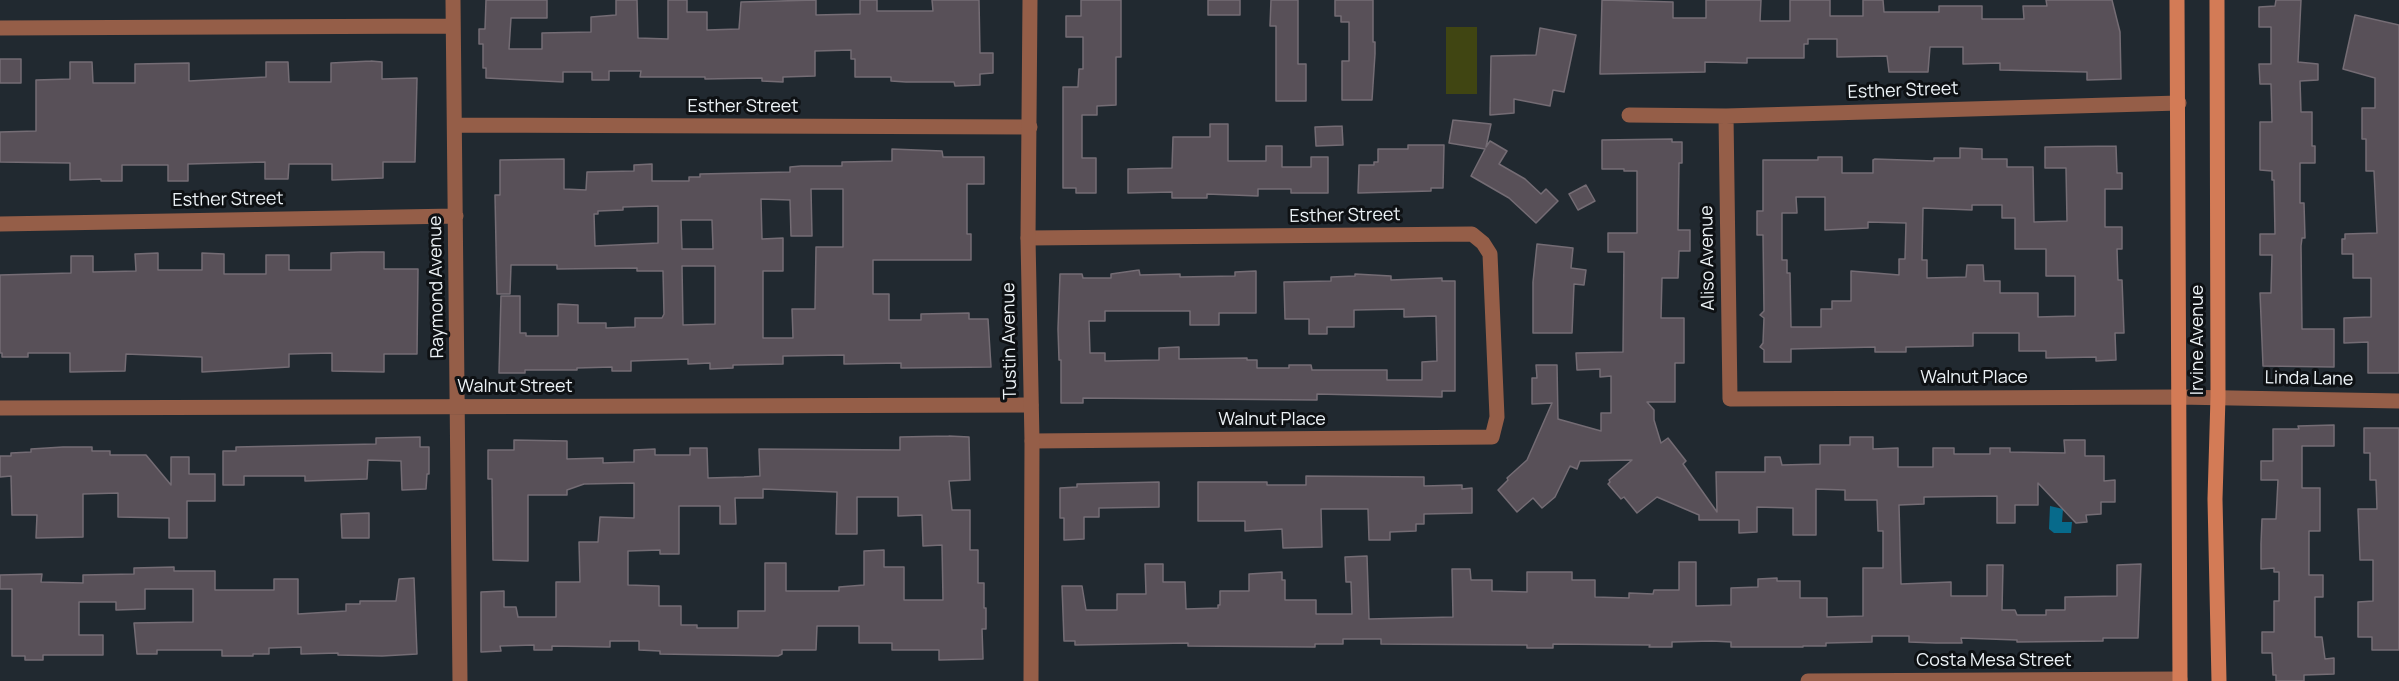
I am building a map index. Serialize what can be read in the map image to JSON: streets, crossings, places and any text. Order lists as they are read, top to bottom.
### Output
{
  "streets": {
    "main road": ["Irvine Avenue"],
    "street": [
      "Esther Street",
      "Aliso Avenue",
      "Raymond Avenue",
      "Tustin Avenue",
      "Walnut Place",
      "Linda Lane",
      "Walnut Street",
      "Costa Mesa Street"
    ]
  },
  "crossings": [
    ["Esther Street", "Aliso Avenue"],
    ["Esther Street", "Raymond Avenue"],
    ["Esther Street", "Irvine Avenue"],
    ["Esther Street", "Tustin Avenue"],
    ["Esther Street", "Walnut Place"],
    ["Aliso Avenue", "Walnut Place"],
    ["Raymond Avenue", "Walnut Street"],
    ["Irvine Avenue", "Walnut Place"],
    ["Irvine Avenue", "Linda Lane"],
    ["Irvine Avenue", "Costa Mesa Street"],
    ["Tustin Avenue", "Walnut Place"],
    ["Tustin Avenue", "Walnut Street"],
    ["Walnut Place", "Linda Lane"]
  ]
}
